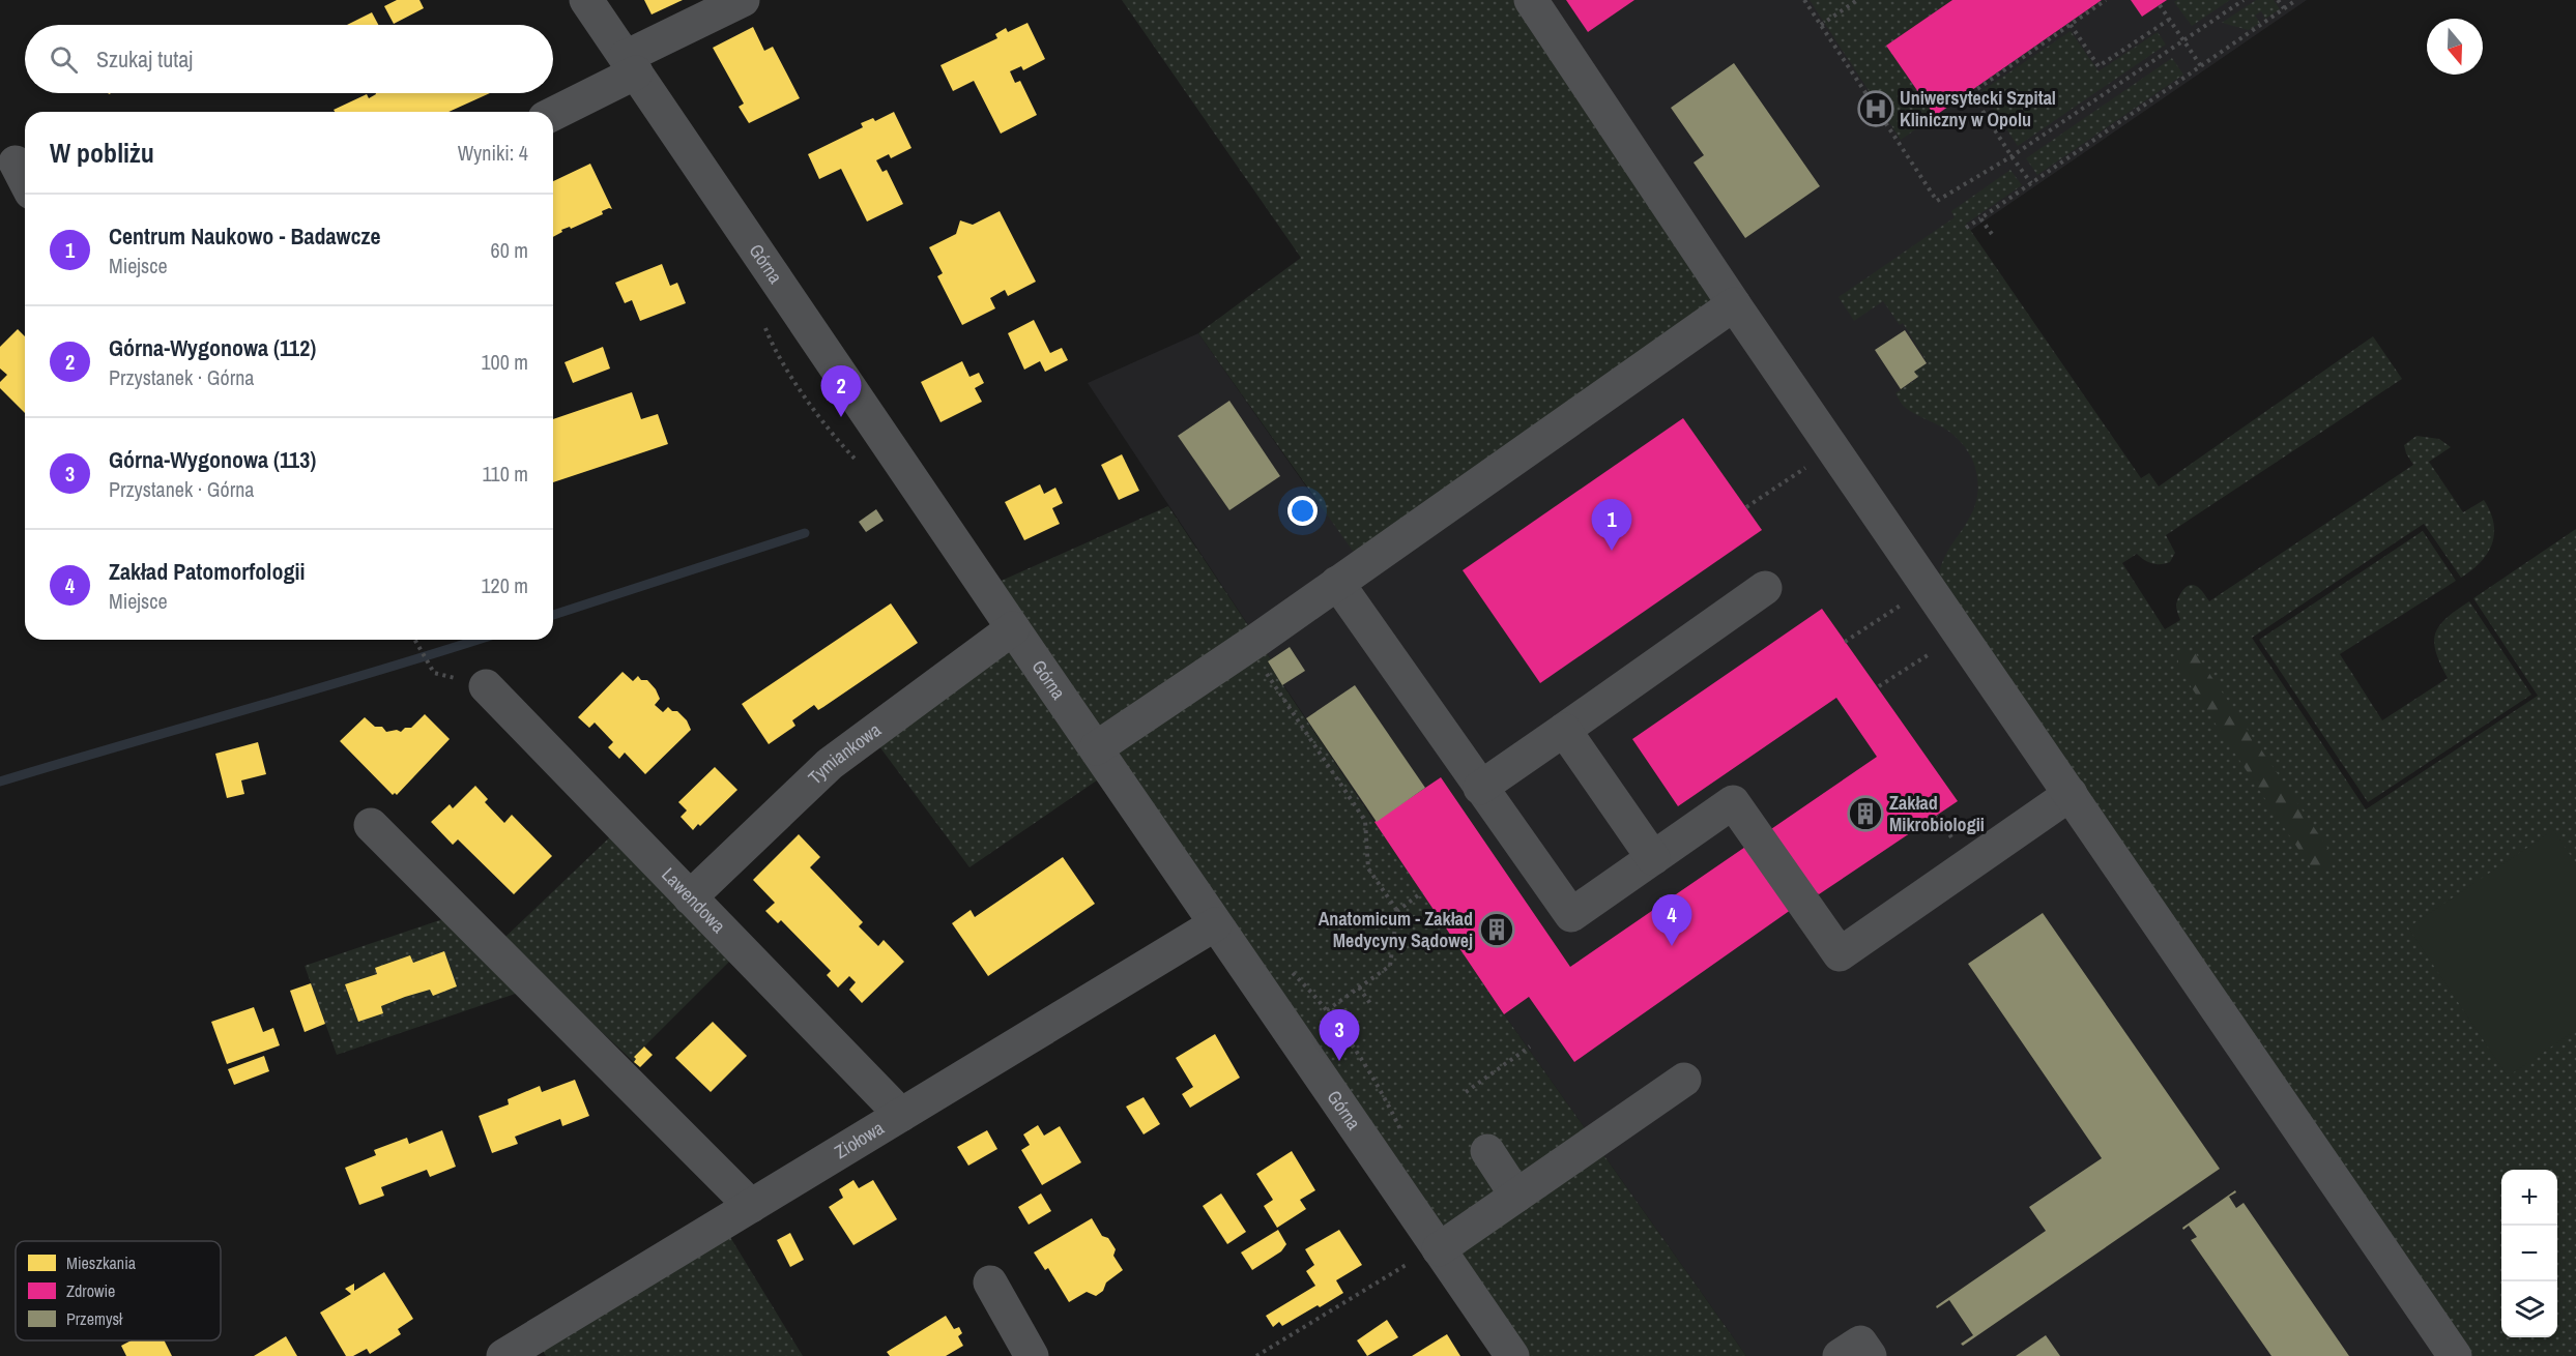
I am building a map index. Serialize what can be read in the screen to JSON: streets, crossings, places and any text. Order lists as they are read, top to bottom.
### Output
{
  "streets": {
    "street": [
      "Górna",
      "Tymiankowa",
      "Lawendowa",
      "Ziołowa"
    ]
  },
  "crossings": [
    ["Górna", "Tymiankowa"],
    ["Górna", "Ziołowa"],
    ["Tymiankowa", "Lawendowa"],
    ["Lawendowa", "Ziołowa"]
  ],
  "places": {
    "hospital": ["Uniwersytecki Szpital Kliniczny w Opolu"],
    "building": ["Zakład Mikrobiologii", "Anatomicum - Zakład Medycyny Sądowej"]
  },
  "legend": ["Mieszkania", "Zdrowie", "Przemysł"],
  "north": "bottom",
  "page": {
    "search": "Szukaj tutaj",
    "heading": ["W pobliżu", "Wyniki: 4"],
    "list": [
      {
        "mark": "1",
        "name": "Centrum Naukowo - Badawcze",
        "note": "Miejsce",
        "value": "60 m"
      },
      {
        "mark": "2",
        "name": "Górna-Wygonowa (112)",
        "note": "Przystanek · Górna",
        "value": "100 m"
      },
      {
        "mark": "3",
        "name": "Górna-Wygonowa (113)",
        "note": "Przystanek · Górna",
        "value": "110 m"
      },
      {
        "mark": "4",
        "name": "Zakład Patomorfologii",
        "note": "Miejsce",
        "value": "120 m"
      }
    ],
    "pins": [
      "2",
      "1",
      "4",
      "3"
    ],
    "map_buttons": ["+", "−"]
  }
}
